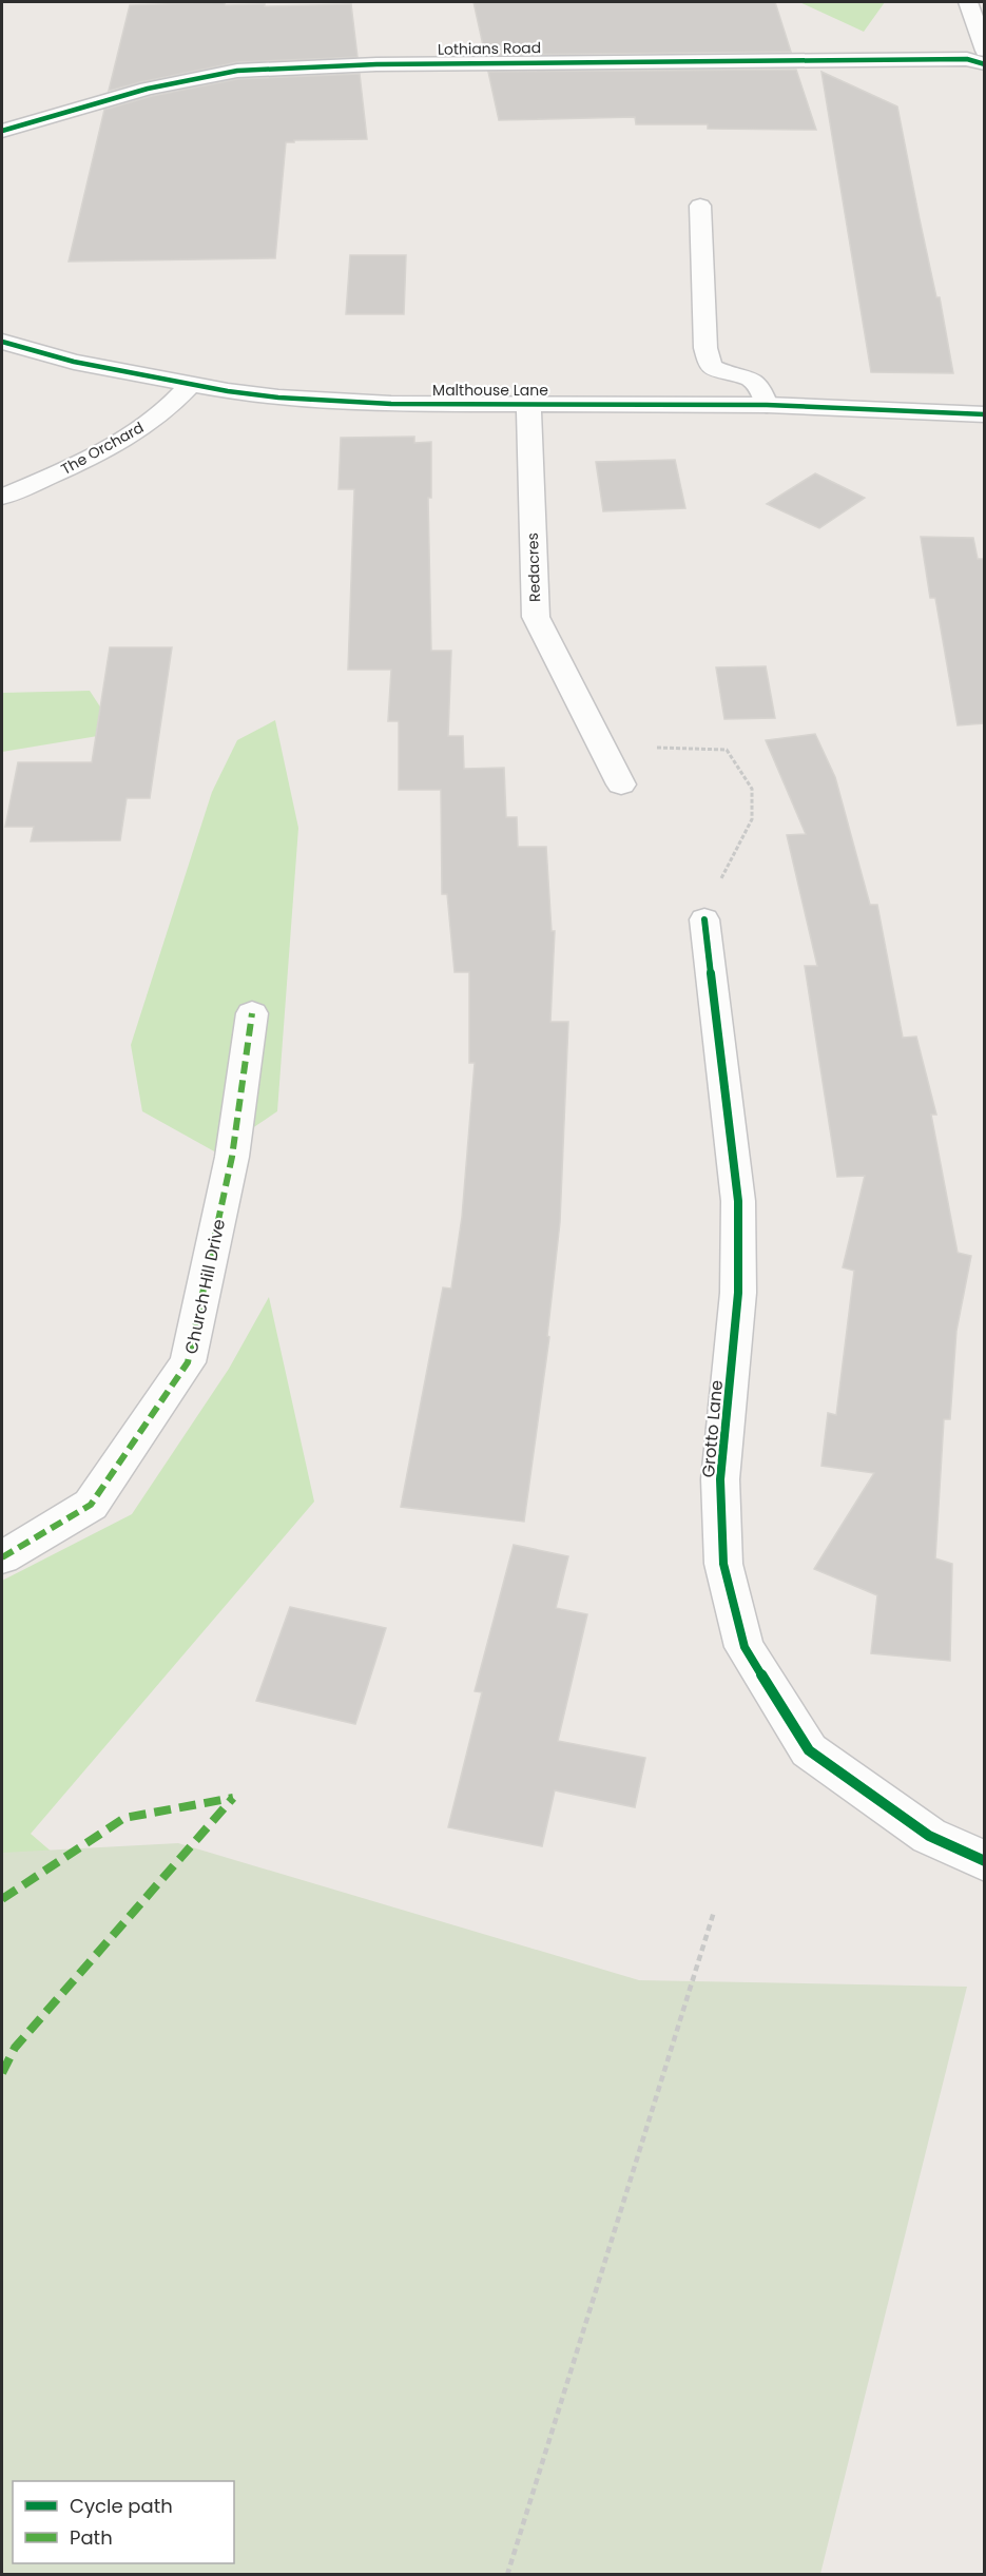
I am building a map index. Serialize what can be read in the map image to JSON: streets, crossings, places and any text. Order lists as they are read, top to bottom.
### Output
{
  "streets": {
    "street": [
      "Lothians Road",
      "Malthouse Lane",
      "The Orchard",
      "Redacres",
      "Church Hill Drive",
      "Grotto Lane"
    ]
  },
  "crossings": [
    ["Malthouse Lane", "The Orchard"],
    ["Malthouse Lane", "Redacres"]
  ],
  "legend": ["Cycle path", "Path"]
}
